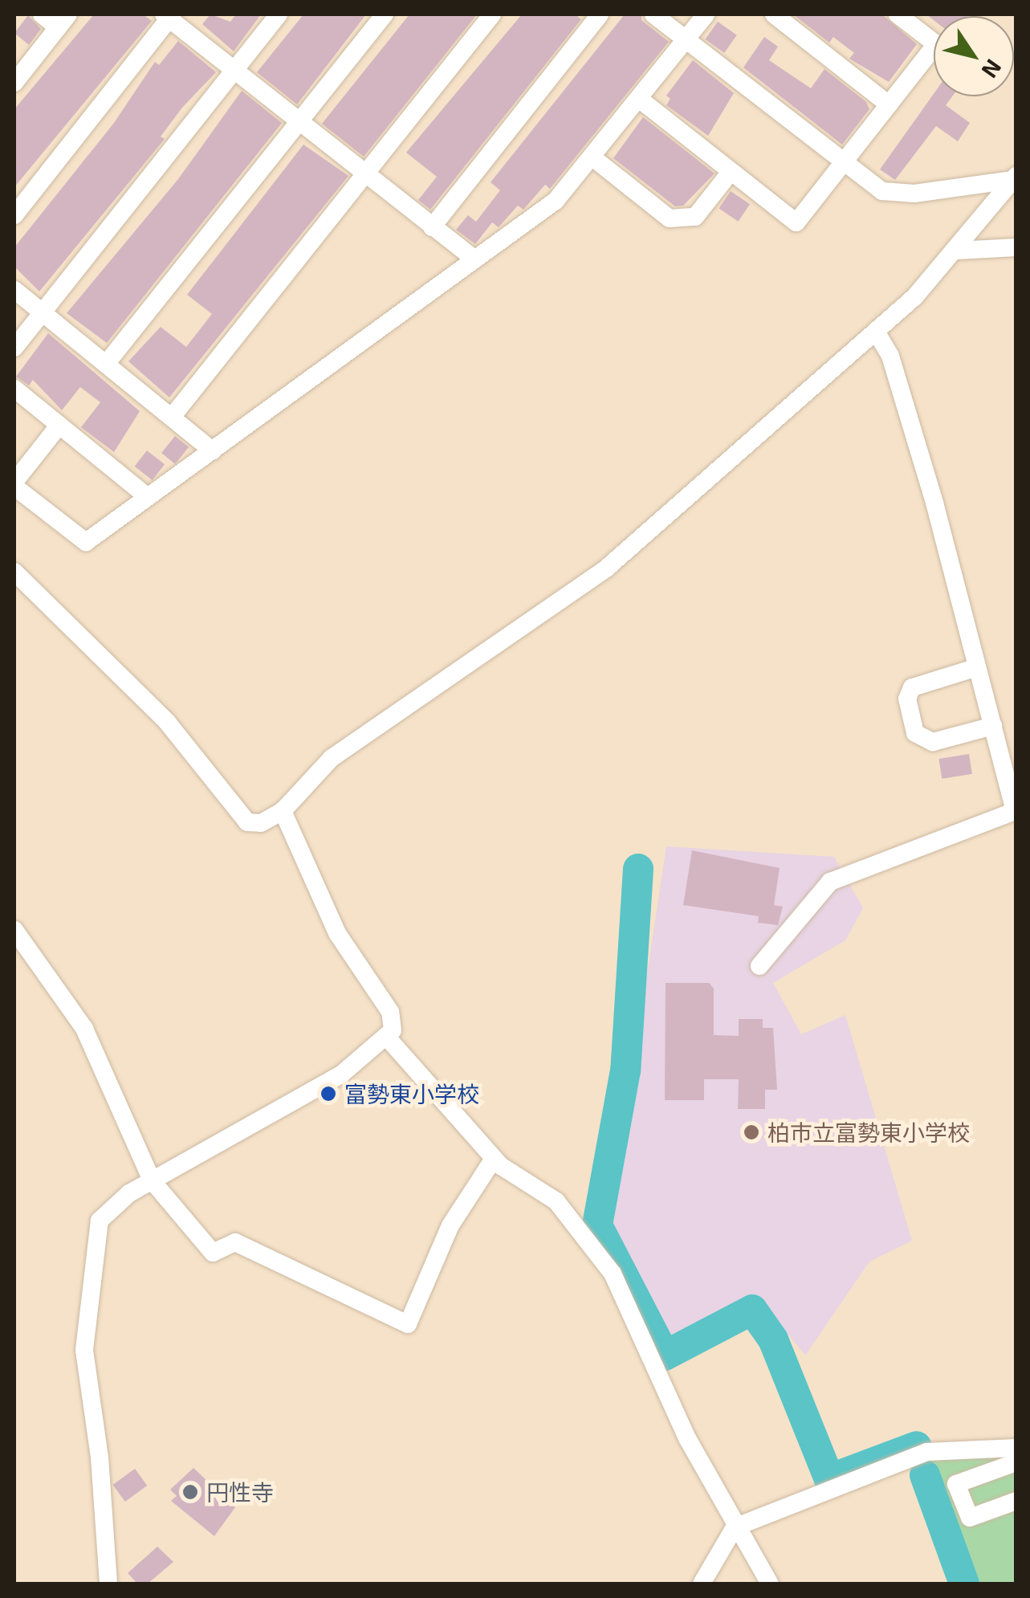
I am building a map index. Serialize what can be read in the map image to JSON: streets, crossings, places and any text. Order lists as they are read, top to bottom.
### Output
{
  "places": ["富勢東小学校", "柏市立富勢東小学校", "円性寺"],
  "north": "bottom right"
}
